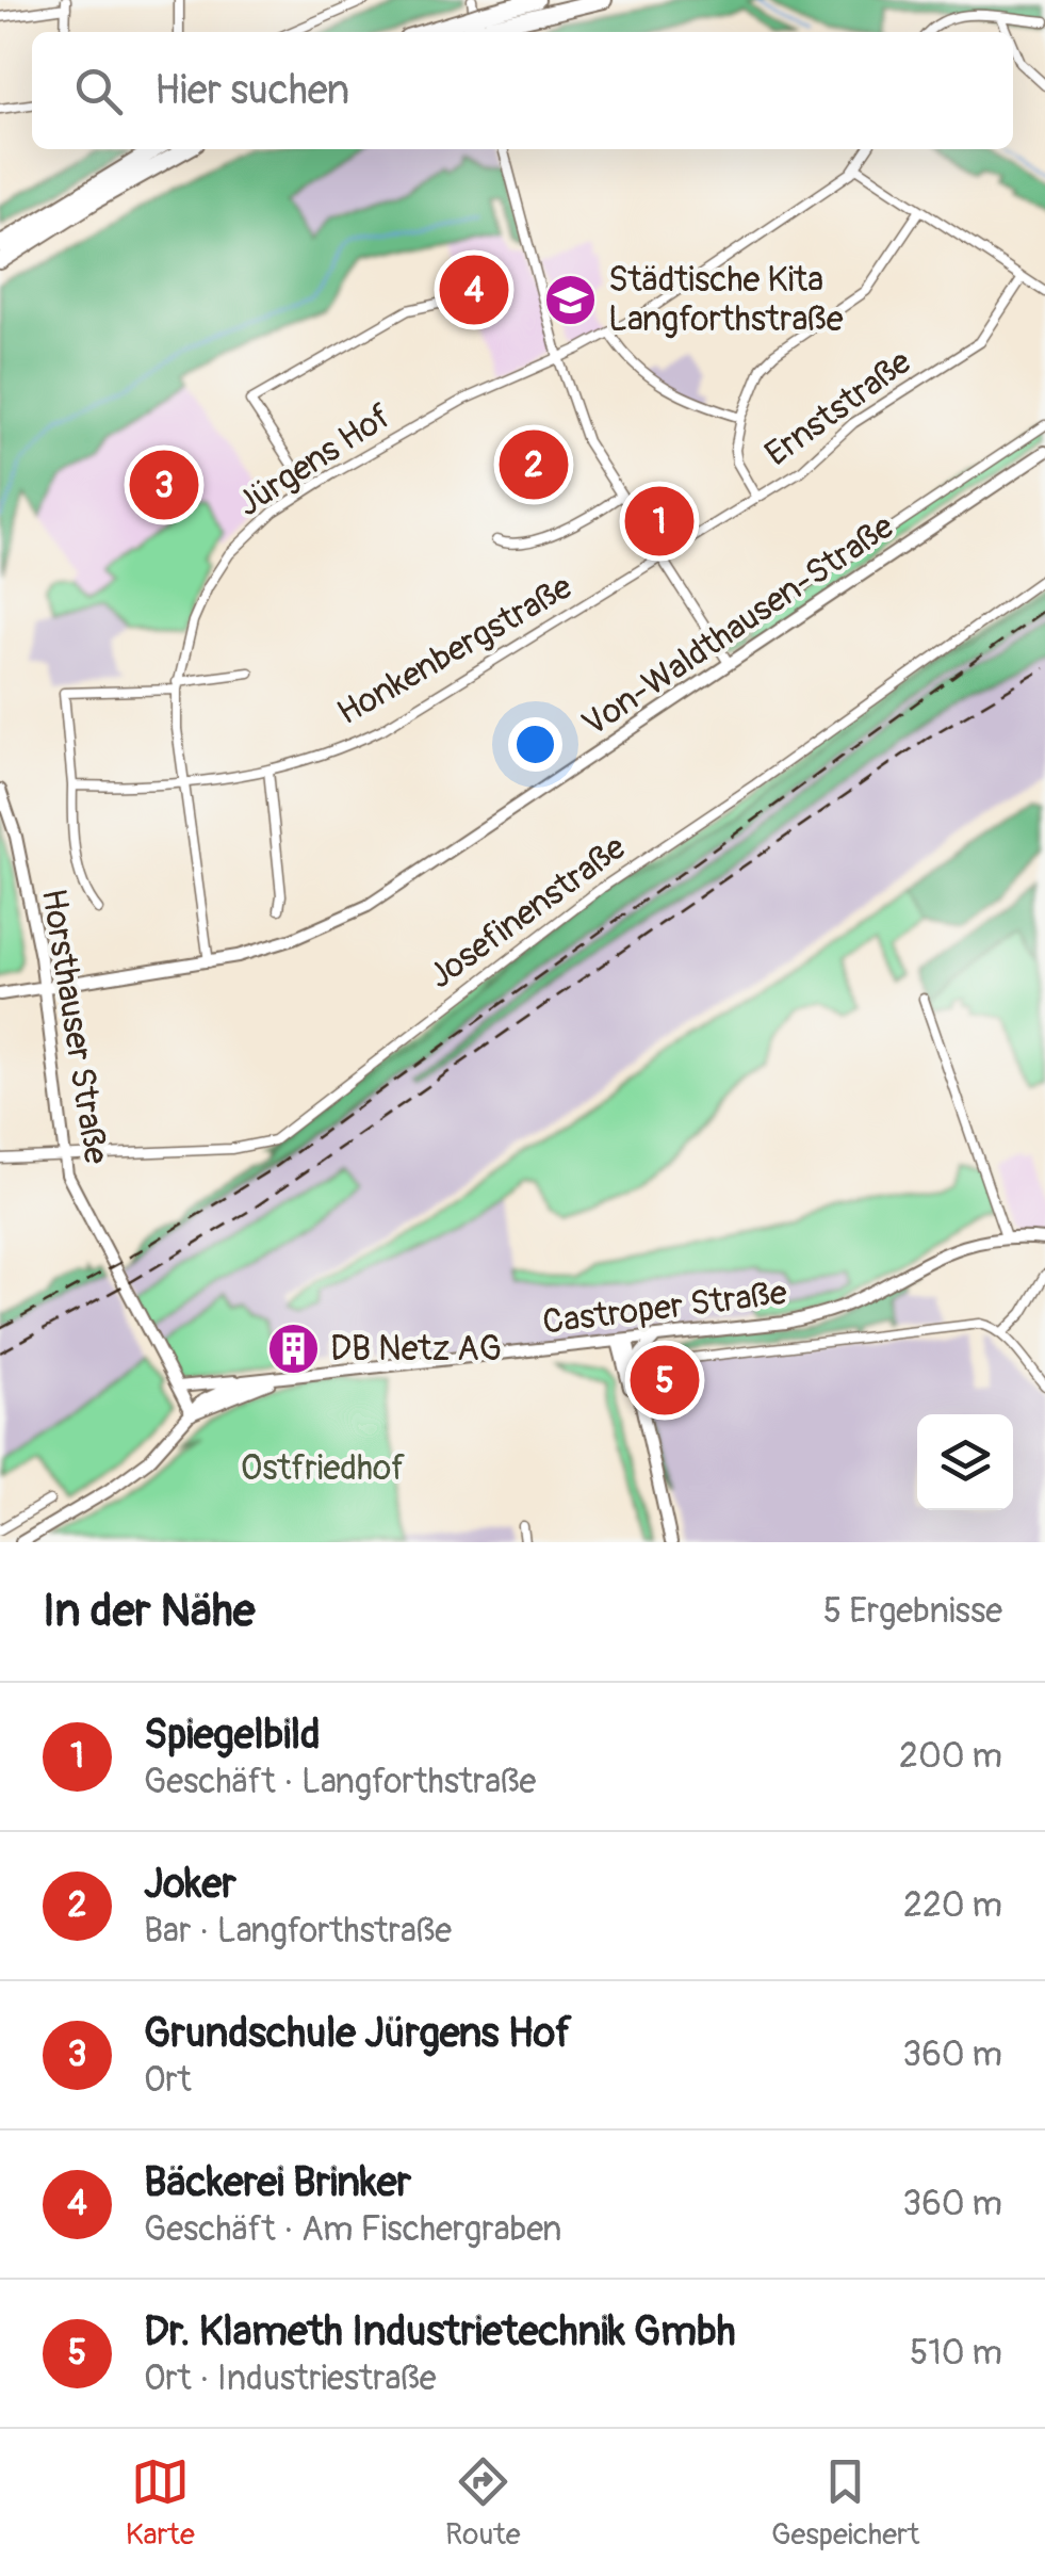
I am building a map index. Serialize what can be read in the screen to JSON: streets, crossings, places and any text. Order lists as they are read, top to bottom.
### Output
{
  "streets": {
    "main road": ["Von-Waldthausen-Straße", "Horsthauser Straße", "Castroper Straße"],
    "street": [
      "Ernststraße",
      "Jürgens Hof",
      "Honkenbergstraße",
      "Josefinenstraße"
    ]
  },
  "crossings": [
    ["Ernststraße", "Honkenbergstraße"],
    ["Jürgens Hof", "Von-Waldthausen-Straße"],
    ["Jürgens Hof", "Honkenbergstraße"],
    ["Von-Waldthausen-Straße", "Horsthauser Straße"],
    ["Josefinenstraße", "Horsthauser Straße"],
    ["Horsthauser Straße", "Castroper Straße"]
  ],
  "parks": ["Ostfriedhof"],
  "places": {
    "school or university": ["Städtische Kita Langforthstraße"],
    "building": ["DB Netz AG"]
  },
  "page": {
    "search": "Hier suchen",
    "pins": [
      "4",
      "2",
      "3",
      "1",
      "5"
    ],
    "heading": ["In der Nähe", "5 Ergebnisse"],
    "list": [
      {
        "mark": "1",
        "name": "Spiegelbild",
        "note": "Geschäft · Langforthstraße",
        "value": "200 m"
      },
      {
        "mark": "2",
        "name": "Joker",
        "note": "Bar · Langforthstraße",
        "value": "220 m"
      },
      {
        "mark": "3",
        "name": "Grundschule Jürgens Hof",
        "note": "Ort",
        "value": "360 m"
      },
      {
        "mark": "4",
        "name": "Bäckerei Brinker",
        "note": "Geschäft · Am Fischergraben",
        "value": "360 m"
      },
      {
        "mark": "5",
        "name": "Dr. Klameth Industrietechnik Gmbh",
        "note": "Ort · Industriestraße",
        "value": "510 m"
      }
    ],
    "nav": ["Karte", "Route", "Gespeichert"]
  }
}
